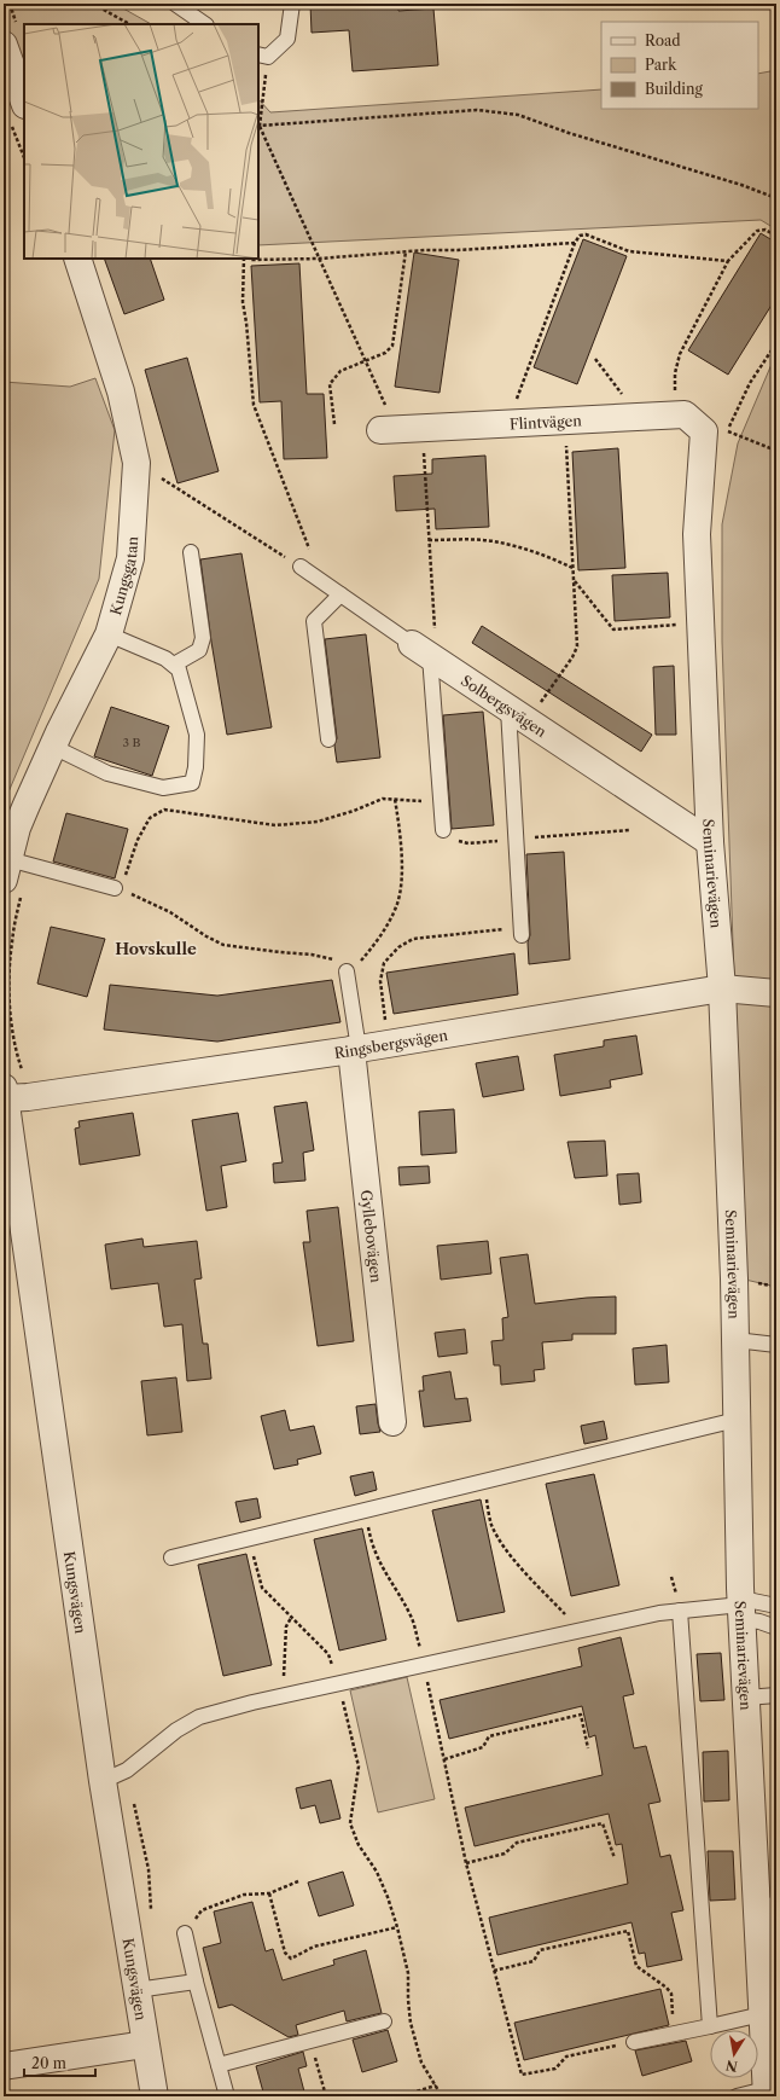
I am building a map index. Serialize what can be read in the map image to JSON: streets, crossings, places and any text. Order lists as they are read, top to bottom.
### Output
{
  "streets": {
    "street": [
      "Flintvägen",
      "Kungsgatan",
      "Solbergsvägen",
      "Seminarievägen",
      "Ringsbergsvägen",
      "Gyllebovägen",
      "Kungsvägen"
    ]
  },
  "crossings": [
    ["Flintvägen", "Seminarievägen"],
    ["Solbergsvägen", "Seminarievägen"],
    ["Seminarievägen", "Ringsbergsvägen"],
    ["Ringsbergsvägen", "Gyllebovägen"],
    ["Ringsbergsvägen", "Kungsvägen"]
  ],
  "districts": ["Hovskulle"],
  "house_numbers": ["3 B"],
  "legend": ["Road", "Park", "Building"],
  "scale_bar": "20 m",
  "north": "bottom"
}
